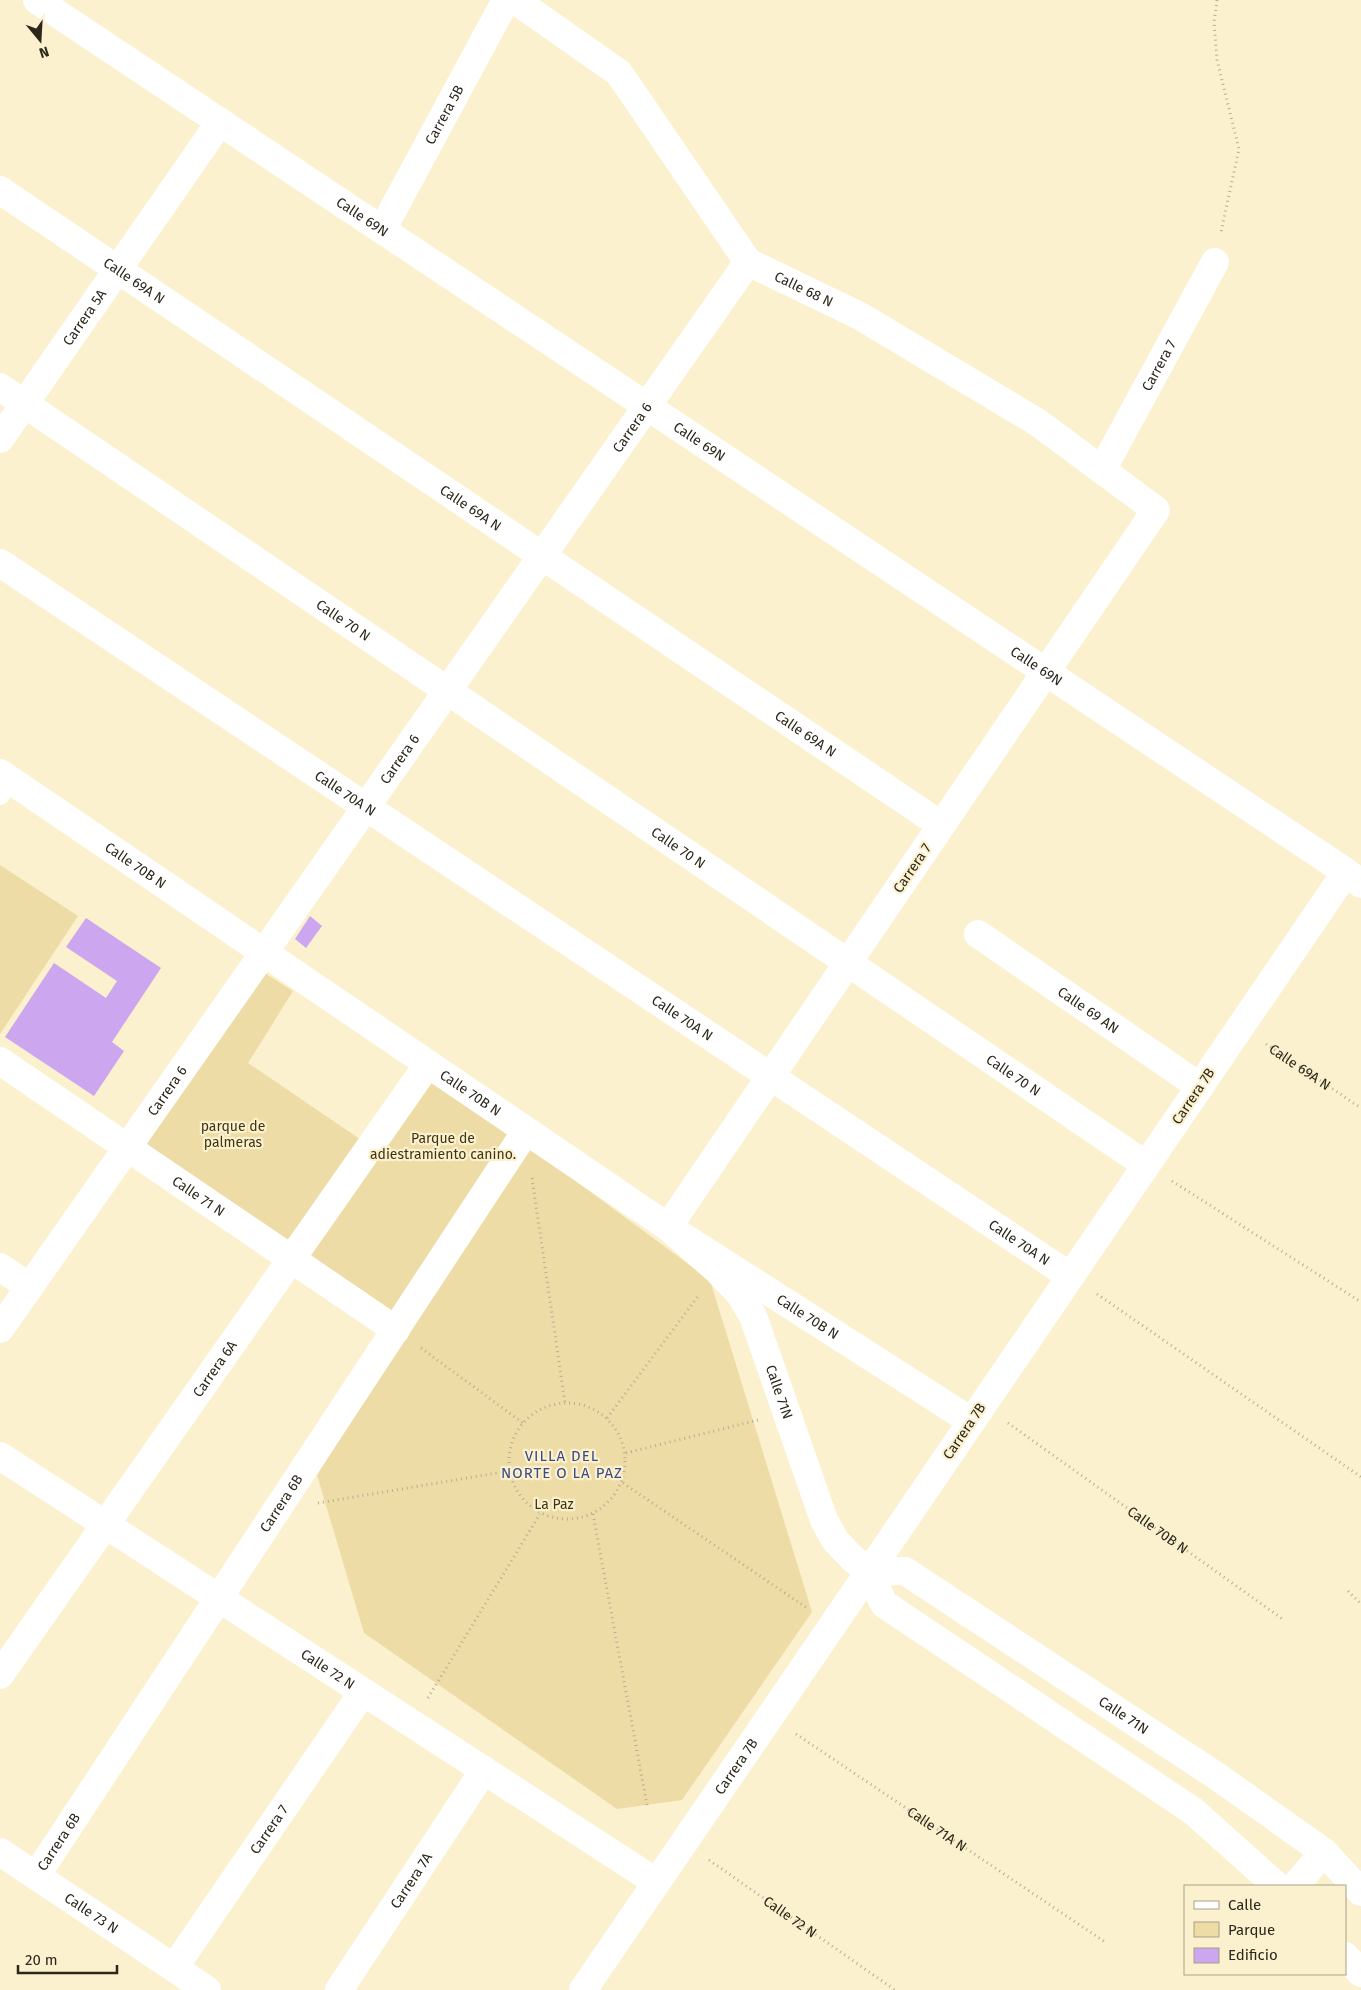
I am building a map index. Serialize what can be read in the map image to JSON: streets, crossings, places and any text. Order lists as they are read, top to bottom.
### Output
{
  "streets": {
    "street": [
      "Carrera 5B",
      "Calle 69N",
      "Calle 69A N",
      "Calle 68 N",
      "Carrera 5A",
      "Carrera 7",
      "Carrera 6",
      "Calle 70 N",
      "Calle 70A N",
      "Calle 70B N",
      "Calle 69 AN",
      "Carrera 7B",
      "Calle 71 N",
      "Carrera 6A",
      "Calle 71N",
      "Carrera 6B",
      "Calle 72 N",
      "Carrera 7A",
      "Calle 73 N"
    ],
    "path": ["Calle 71A N"]
  },
  "crossings": [
    ["Carrera 5B", "Calle 69N"],
    ["Calle 69N", "Carrera 5A"],
    ["Calle 69N", "Carrera 7"],
    ["Calle 69N", "Carrera 6"],
    ["Calle 69N", "Carrera 7B"],
    ["Calle 69A N", "Carrera 5A"],
    ["Calle 69A N", "Carrera 7"],
    ["Calle 69A N", "Carrera 6"],
    ["Calle 69A N", "Carrera 7B"],
    ["Calle 68 N", "Carrera 7"],
    ["Calle 68 N", "Carrera 6"],
    ["Carrera 5A", "Calle 70 N"],
    ["Carrera 7", "Calle 70 N"],
    ["Carrera 7", "Calle 70A N"],
    ["Carrera 7", "Calle 70B N"],
    ["Carrera 7", "Calle 71N"],
    ["Carrera 7", "Calle 72 N"],
    ["Carrera 7", "Calle 73 N"],
    ["Carrera 6", "Calle 70 N"],
    ["Carrera 6", "Calle 70A N"],
    ["Carrera 6", "Calle 70B N"],
    ["Carrera 6", "Calle 71 N"],
    ["Calle 70 N", "Carrera 7B"],
    ["Calle 70A N", "Carrera 7B"],
    ["Calle 70B N", "Carrera 7B"],
    ["Calle 70B N", "Carrera 6A"],
    ["Calle 70B N", "Calle 71N"],
    ["Calle 70B N", "Carrera 6B"],
    ["Calle 69 AN", "Carrera 7B"],
    ["Carrera 7B", "Calle 71N"],
    ["Carrera 7B", "Calle 72 N"],
    ["Carrera 7B", "Calle 71A N"],
    ["Calle 71 N", "Carrera 6A"],
    ["Calle 71 N", "Carrera 6B"],
    ["Carrera 6A", "Calle 72 N"],
    ["Carrera 6B", "Calle 72 N"],
    ["Carrera 6B", "Calle 73 N"],
    ["Calle 72 N", "Carrera 7A"]
  ],
  "districts": ["VILLA DEL NORTE O LA PAZ"],
  "parks": ["parque de palmeras", "Parque de adiestramiento canino.", "La Paz"],
  "legend": ["Calle", "Parque", "Edificio"],
  "scale_bar": "20 m",
  "north": "bottom"
}
